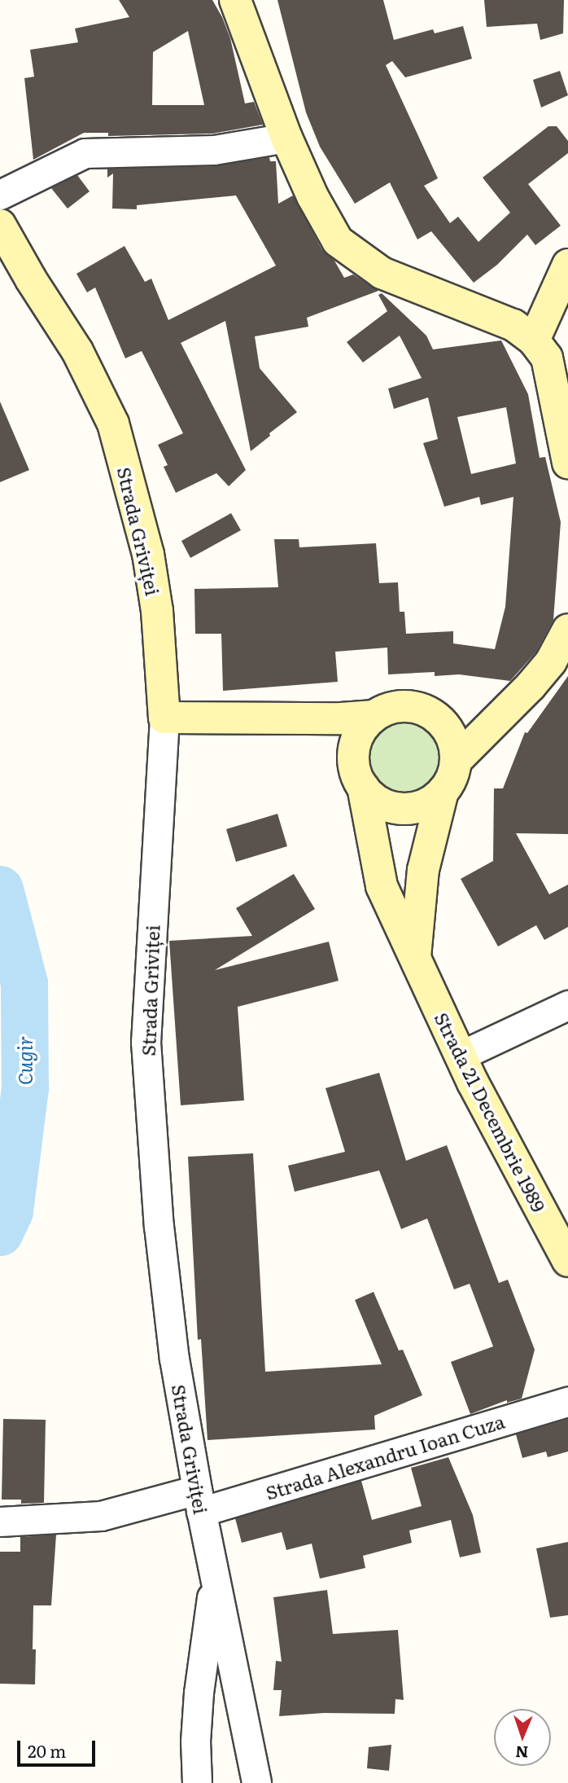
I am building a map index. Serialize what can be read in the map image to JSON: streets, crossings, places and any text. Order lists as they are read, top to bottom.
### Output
{
  "streets": {
    "main road": ["Strada Griviței", "Strada 21 Decembrie 1989"],
    "street": ["Strada Alexandru Ioan Cuza"]
  },
  "crossings": [
    ["Strada Griviței", "Strada Alexandru Ioan Cuza"]
  ],
  "water": ["Cugir"],
  "scale_bar": "20 m",
  "north": "bottom"
}
